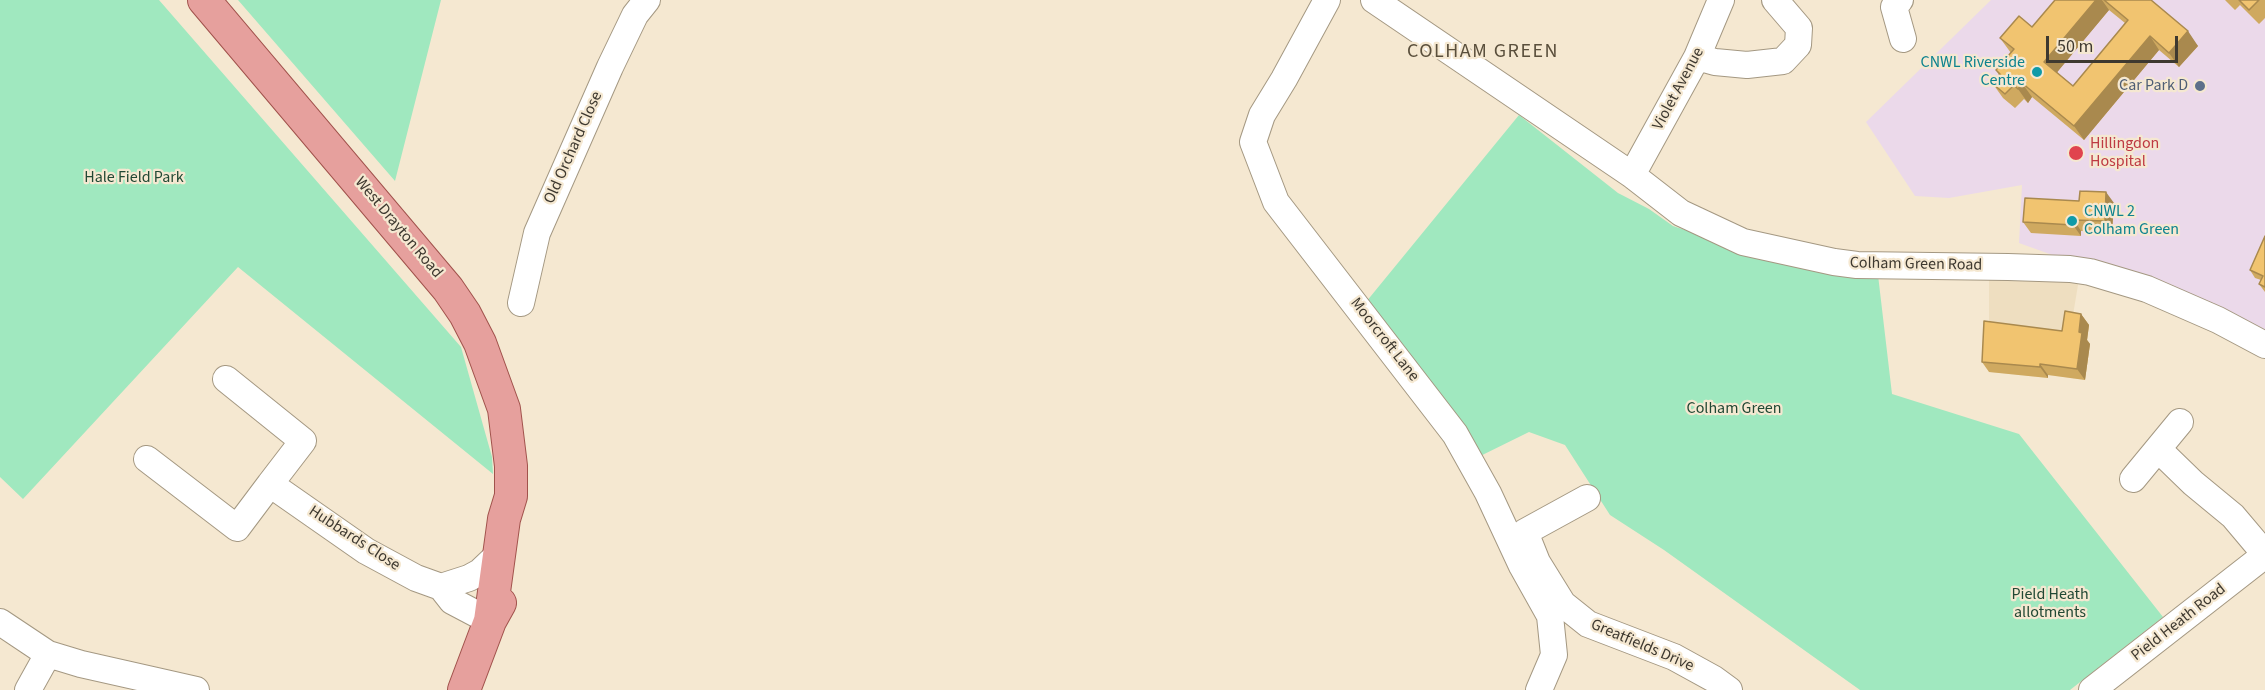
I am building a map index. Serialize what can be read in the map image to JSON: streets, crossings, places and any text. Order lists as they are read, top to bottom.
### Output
{
  "streets": {
    "main road": ["West Drayton Road"],
    "street": [
      "Violet Avenue",
      "Old Orchard Close",
      "Colham Green Road",
      "Moorcroft Lane",
      "Hubbards Close",
      "Pield Heath Road",
      "Greatfields Drive"
    ]
  },
  "crossings": [
    ["Violet Avenue", "Colham Green Road"],
    ["West Drayton Road", "Hubbards Close"]
  ],
  "districts": ["COLHAM GREEN"],
  "parks": ["Hale Field Park", "Colham Green", "Pield Heath allotments"],
  "places": [
    "CNWL Riverside Centre",
    "Car Park D",
    "Hillingdon Hospital",
    "CNWL 2 Colham Green"
  ],
  "scale_bar": "50 m"
}
